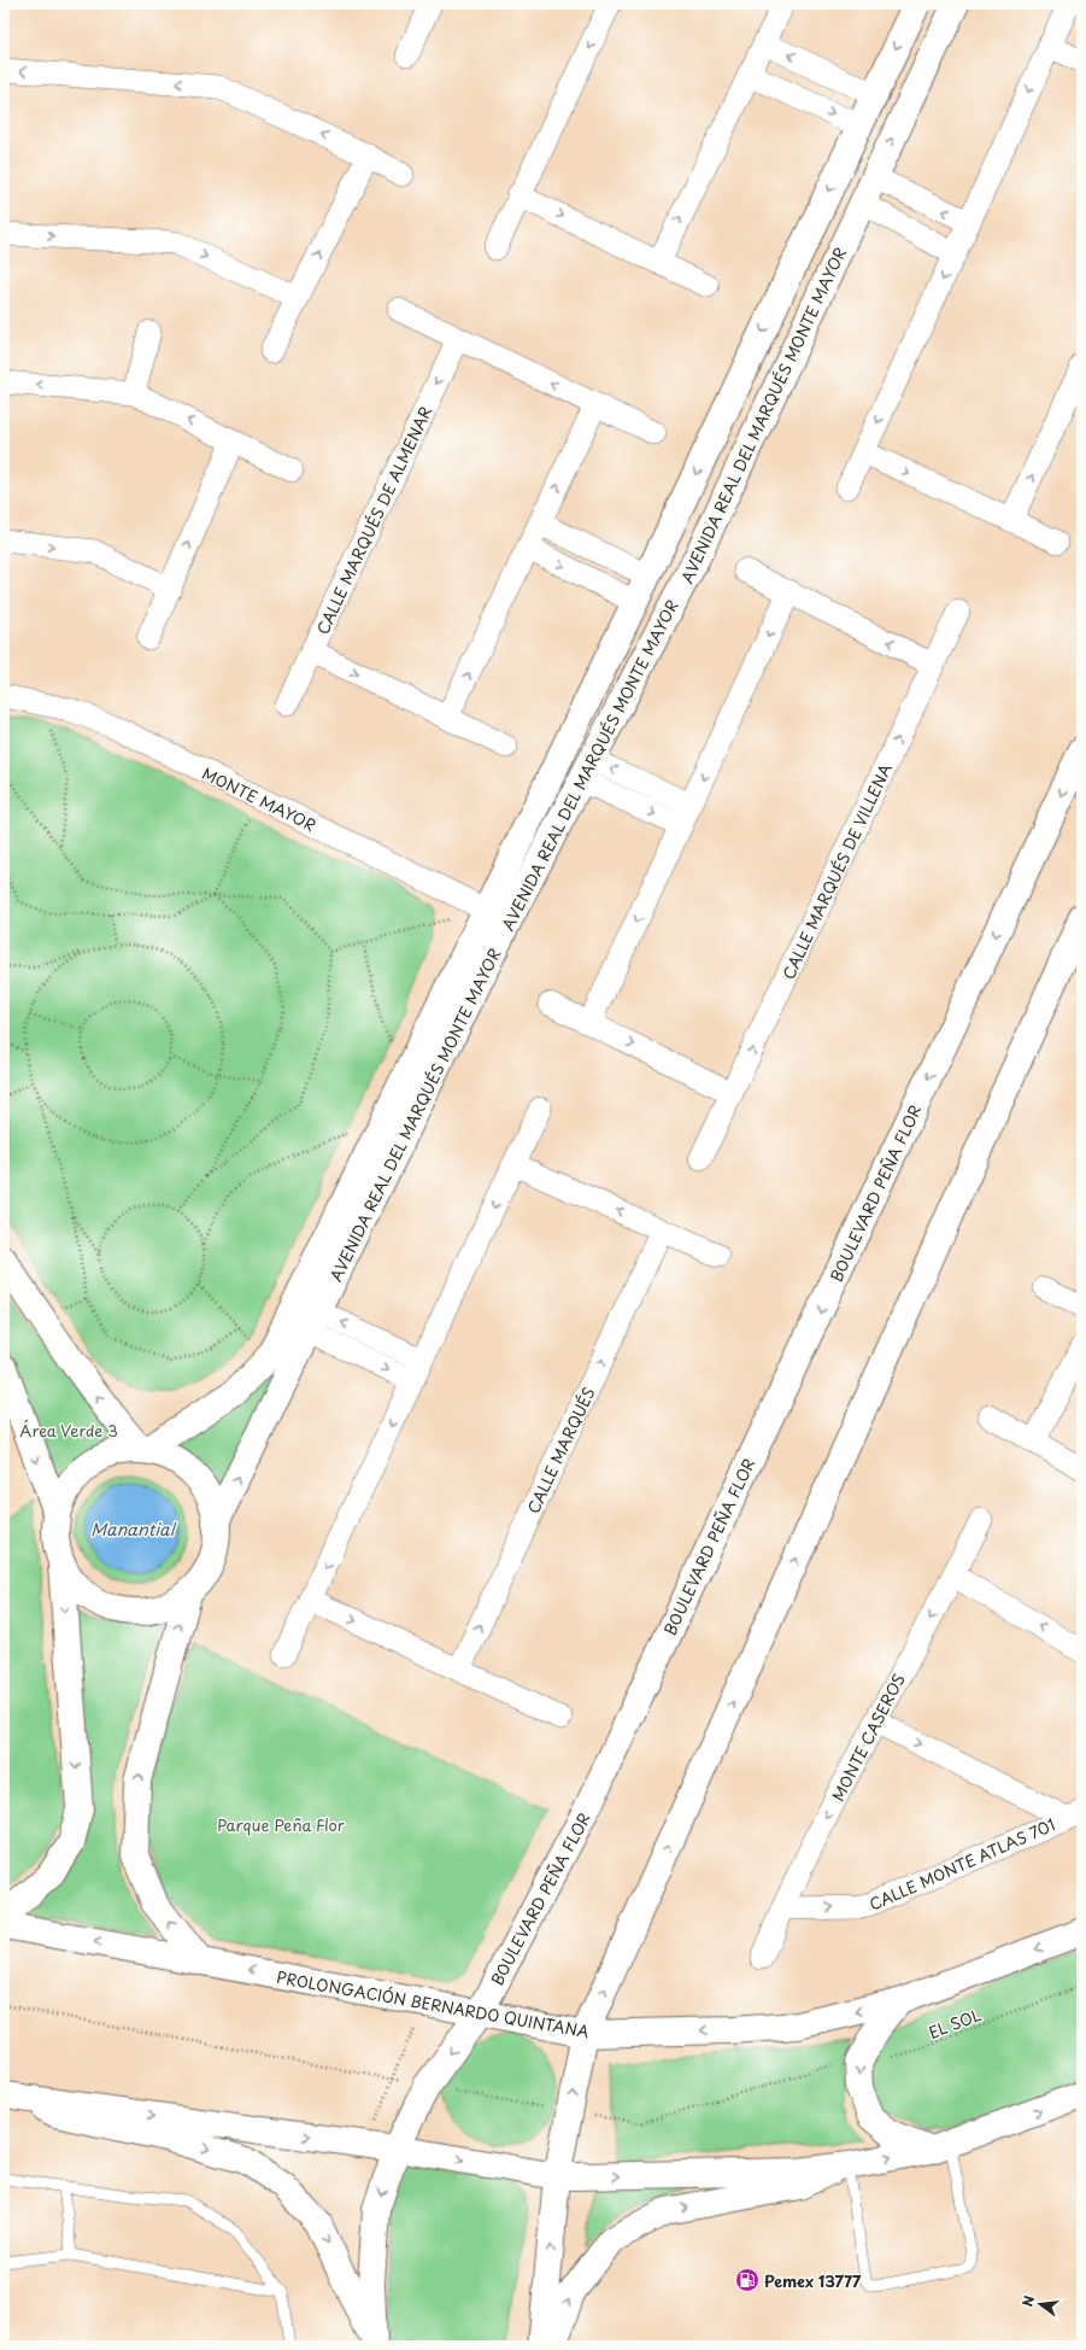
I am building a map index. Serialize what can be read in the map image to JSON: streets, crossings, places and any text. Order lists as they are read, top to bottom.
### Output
{
  "streets": {
    "main road": ["AVENIDA REAL DEL MARQUÉS MONTE MAYOR", "BOULEVARD PEÑA FLOR", "PROLONGACIÓN BERNARDO QUINTANA"],
    "street": [
      "CALLE MARQUÉS DE ALMENAR",
      "MONTE MAYOR",
      "CALLE MARQUÉS DE VILLENA",
      "CALLE MARQUÉS",
      "MONTE CASEROS",
      "CALLE MONTE ATLAS 701"
    ],
    "path": ["EL SOL"]
  },
  "crossings": [
    ["AVENIDA REAL DEL MARQUÉS MONTE MAYOR", "MONTE MAYOR"],
    ["BOULEVARD PEÑA FLOR", "PROLONGACIÓN BERNARDO QUINTANA"],
    ["MONTE CASEROS", "CALLE MONTE ATLAS 701"]
  ],
  "one_way": ["MONTE CASEROS", "CALLE MONTE ATLAS 701"],
  "water": ["Manantial"],
  "parks": ["Área Verde 3", "Parque Peña Flor"],
  "places": {
    "fuel station": ["Pemex 13777"]
  },
  "north": "left"
}
